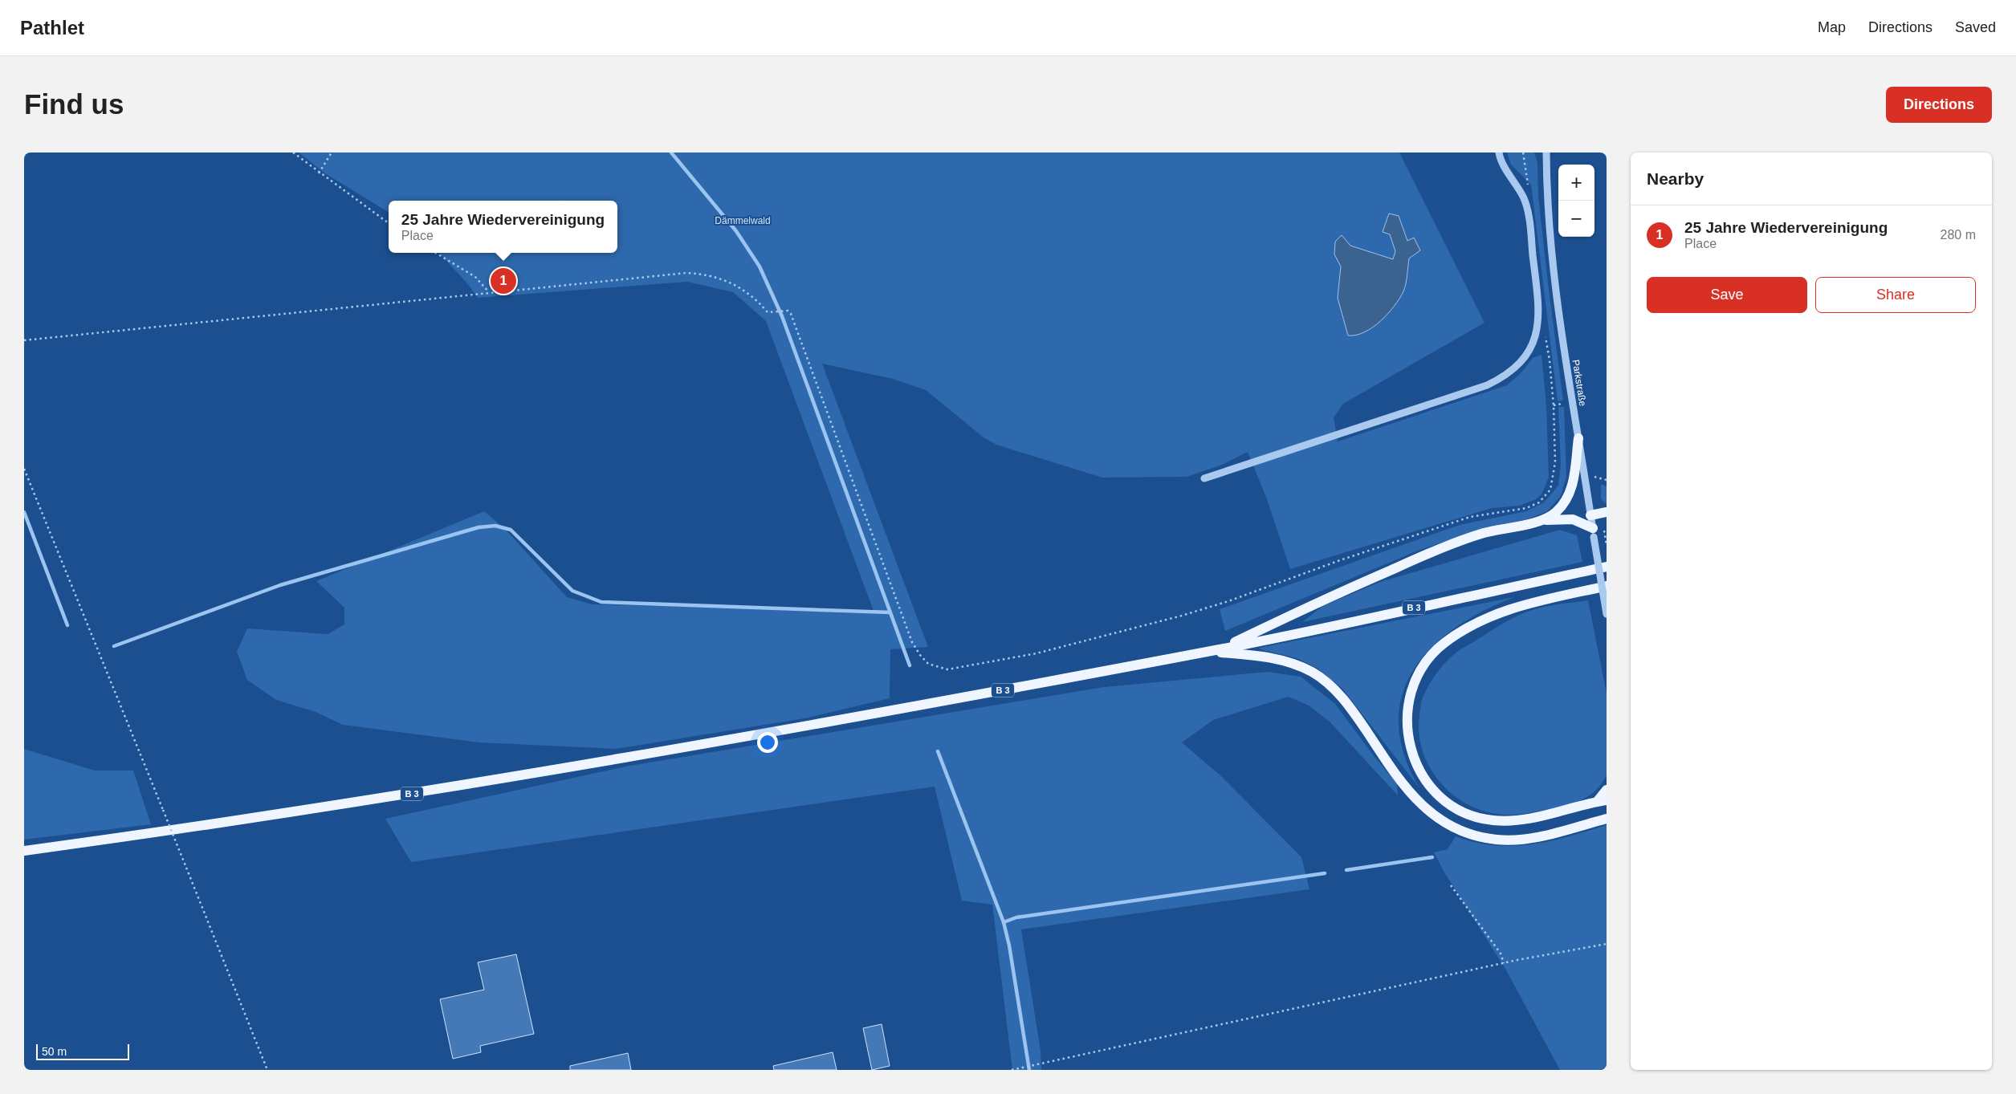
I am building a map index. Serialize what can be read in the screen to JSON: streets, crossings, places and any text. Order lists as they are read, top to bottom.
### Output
{
  "streets": {
    "main road": ["B 3"],
    "street": ["Parkstraße"]
  },
  "parks": ["Dämmelwald"],
  "scale_bar": "50 m",
  "page": {
    "header": "Pathlet",
    "nav": ["Map", "Directions", "Saved"],
    "buttons": [
      "Directions",
      ["Save", "Share"]
    ],
    "title": "Find us",
    "heading": "Nearby",
    "map_buttons": ["+", "−"],
    "popup": ["25 Jahre Wiedervereinigung", "Place"],
    "list": [
      {
        "mark": "1",
        "name": "25 Jahre Wiedervereinigung",
        "note": "Place",
        "value": "280 m"
      }
    ],
    "pins": "1",
    "scale": "50 m"
  }
}
